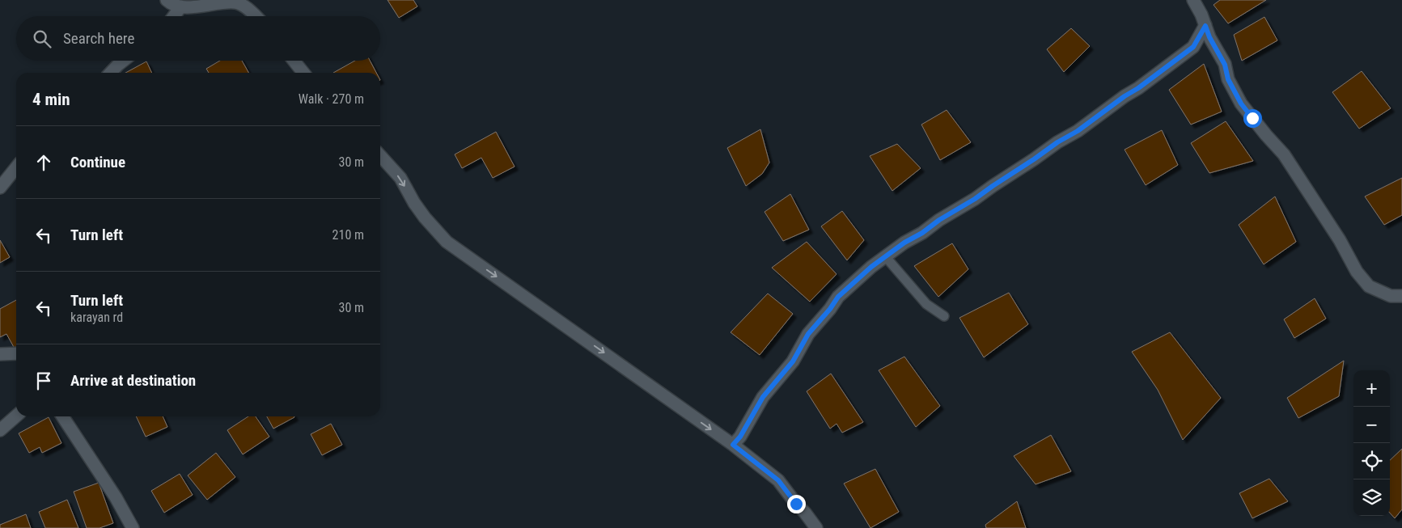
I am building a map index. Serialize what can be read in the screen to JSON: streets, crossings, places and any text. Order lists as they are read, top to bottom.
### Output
{
  "page": {
    "search": "Search here",
    "heading": ["4 min", "Walk · 270 m"],
    "list": [
      ["Continue", "30 m"],
      ["Turn left", "210 m"],
      ["Turn left", "karayan rd", "30 m"],
      "Arrive at destination"
    ],
    "map_buttons": ["+", "−"]
  }
}
